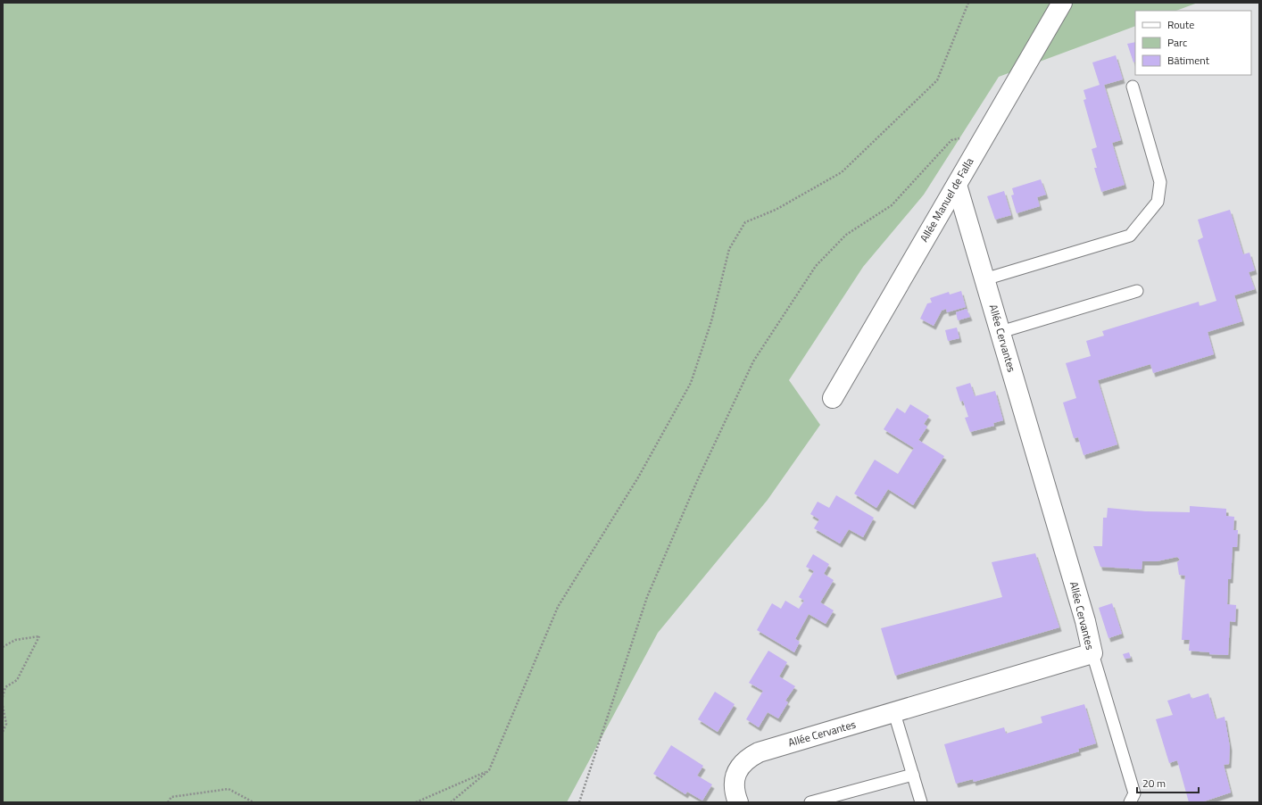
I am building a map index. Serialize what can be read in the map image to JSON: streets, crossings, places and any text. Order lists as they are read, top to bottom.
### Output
{
  "streets": {
    "street": ["Allée Manuel de Falla", "Allée Cervantes"]
  },
  "crossings": [
    ["Allée Manuel de Falla", "Allée Cervantes"]
  ],
  "legend": ["Route", "Parc", "Bâtiment"],
  "scale_bar": "20 m"
}
